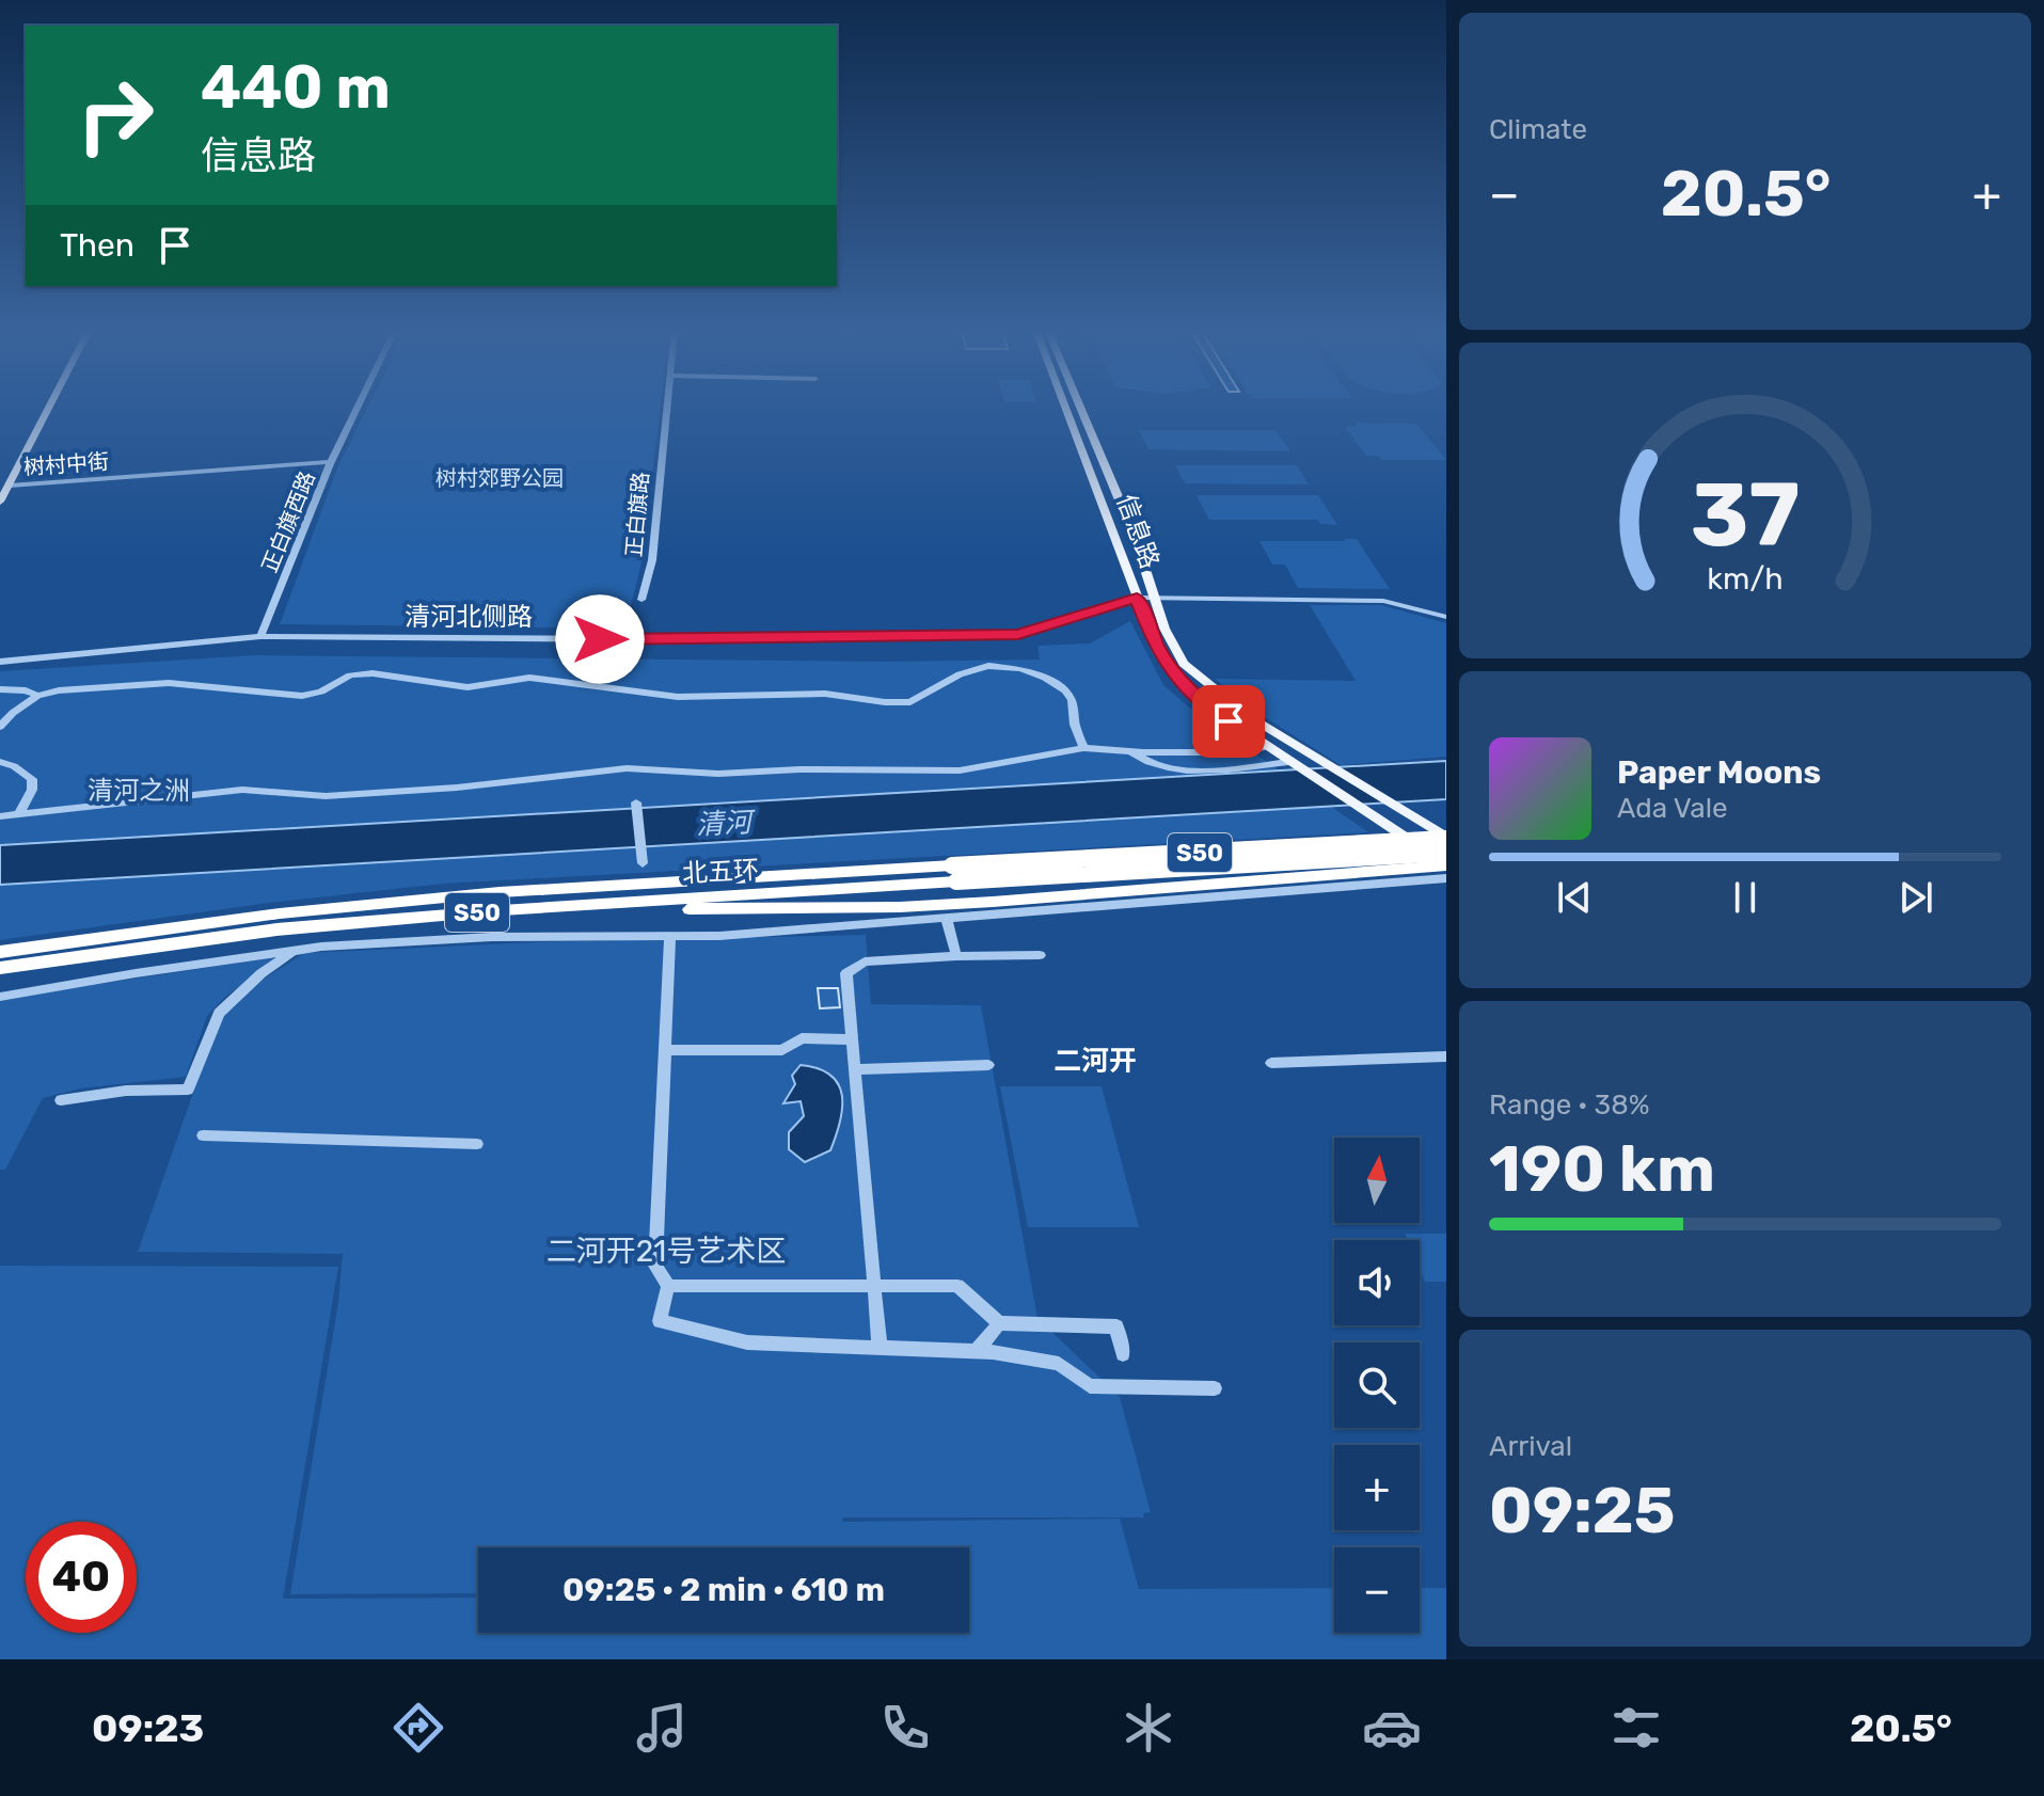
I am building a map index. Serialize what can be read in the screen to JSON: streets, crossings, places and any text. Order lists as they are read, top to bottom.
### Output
{
  "streets": {
    "highway": ["S50", "北五环"],
    "main road": ["信息路"],
    "street": [
      "树村中街",
      "正白旗路",
      "正白旗西路",
      "清河北侧路"
    ]
  },
  "crossings": [
    ["树村中街", "正白旗西路"],
    ["正白旗西路", "清河北侧路"],
    ["信息路", "清河北侧路"],
    ["信息路", "北五环"]
  ],
  "districts": ["二河开"],
  "water": ["清河"],
  "parks": ["树村郊野公园", "清河之洲", "二河开21号艺术区"],
  "north": "top",
  "page": {
    "tile": [
      "Climate",
      ["Range · 38%", "190 km"],
      ["Arrival", "09:25"]
    ],
    "turn": ["440 m", "信息路"],
    "heat": ["−", "20.5°", "+"],
    "then": "Then",
    "song": ["Paper Moons", "Ada Vale"],
    "map_buttons": ["+", "−"],
    "limit": "40",
    "trip": "09:25 · 2 min · 610 m",
    "tabs": ["09:23", "20.5°"],
    "gauge": ["37", "km/h"]
  }
}
